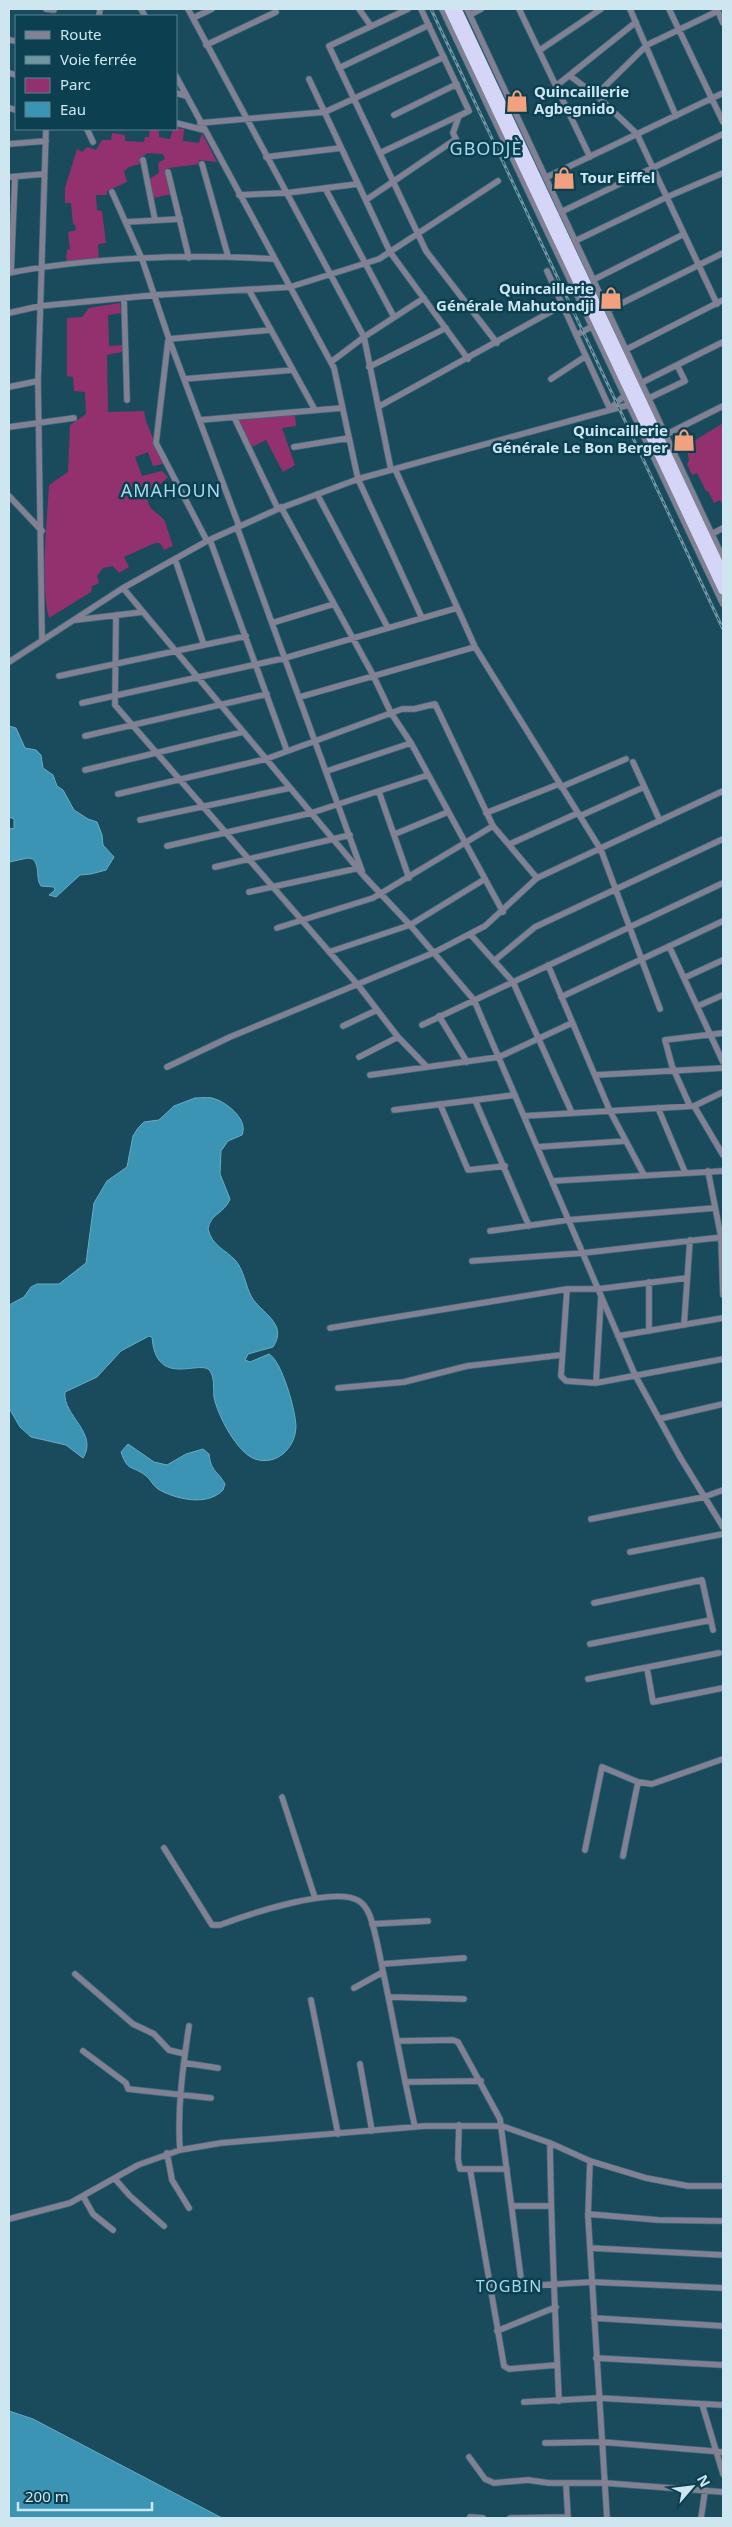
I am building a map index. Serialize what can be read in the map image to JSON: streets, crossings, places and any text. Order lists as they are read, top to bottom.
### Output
{
  "districts": ["GBODJÈ", "AMAHOUN", "TOGBIN"],
  "places": {
    "shop": [
      "Quincaillerie Agbegnido",
      "Tour Eiffel",
      "Quincaillerie Générale Mahutondji",
      "Quincaillerie Générale Le Bon Berger"
    ]
  },
  "legend": [
    "Route",
    "Voie ferrée",
    "Parc",
    "Eau"
  ],
  "scale_bar": "200 m",
  "north": "top right"
}
